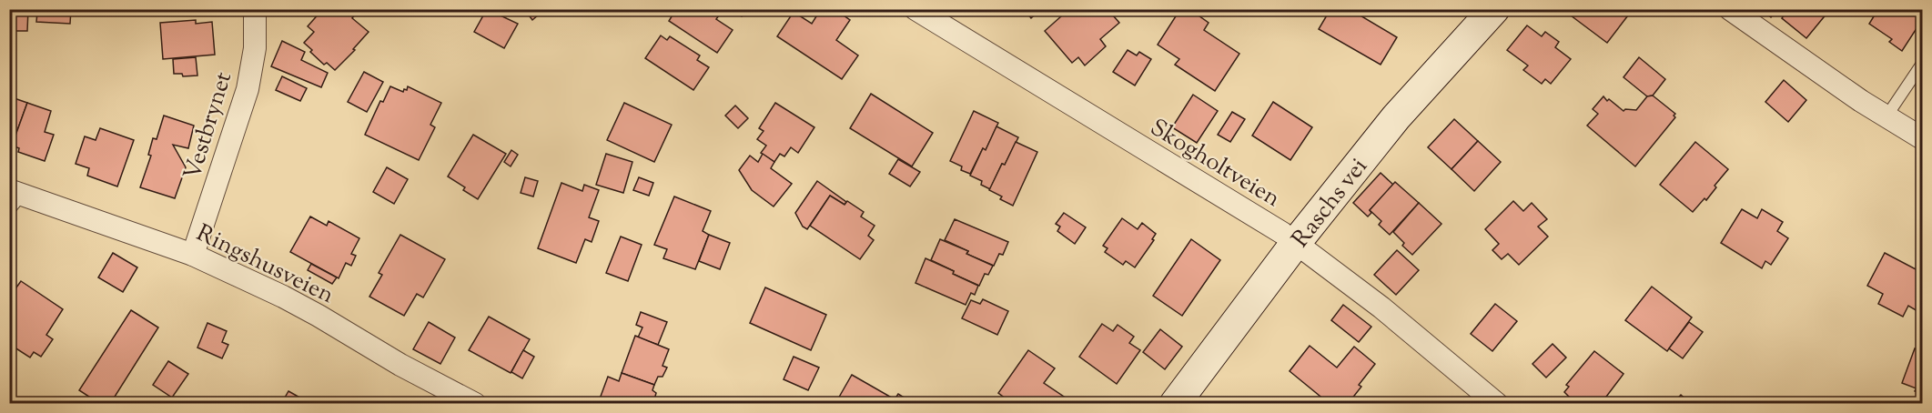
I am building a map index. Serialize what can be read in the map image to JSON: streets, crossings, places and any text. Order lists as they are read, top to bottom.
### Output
{
  "streets": {
    "street": [
      "Vestbrynet",
      "Skogholtveien",
      "Raschs vei",
      "Ringshusveien"
    ]
  },
  "crossings": [
    ["Vestbrynet", "Ringshusveien"],
    ["Skogholtveien", "Raschs vei"]
  ]
}
